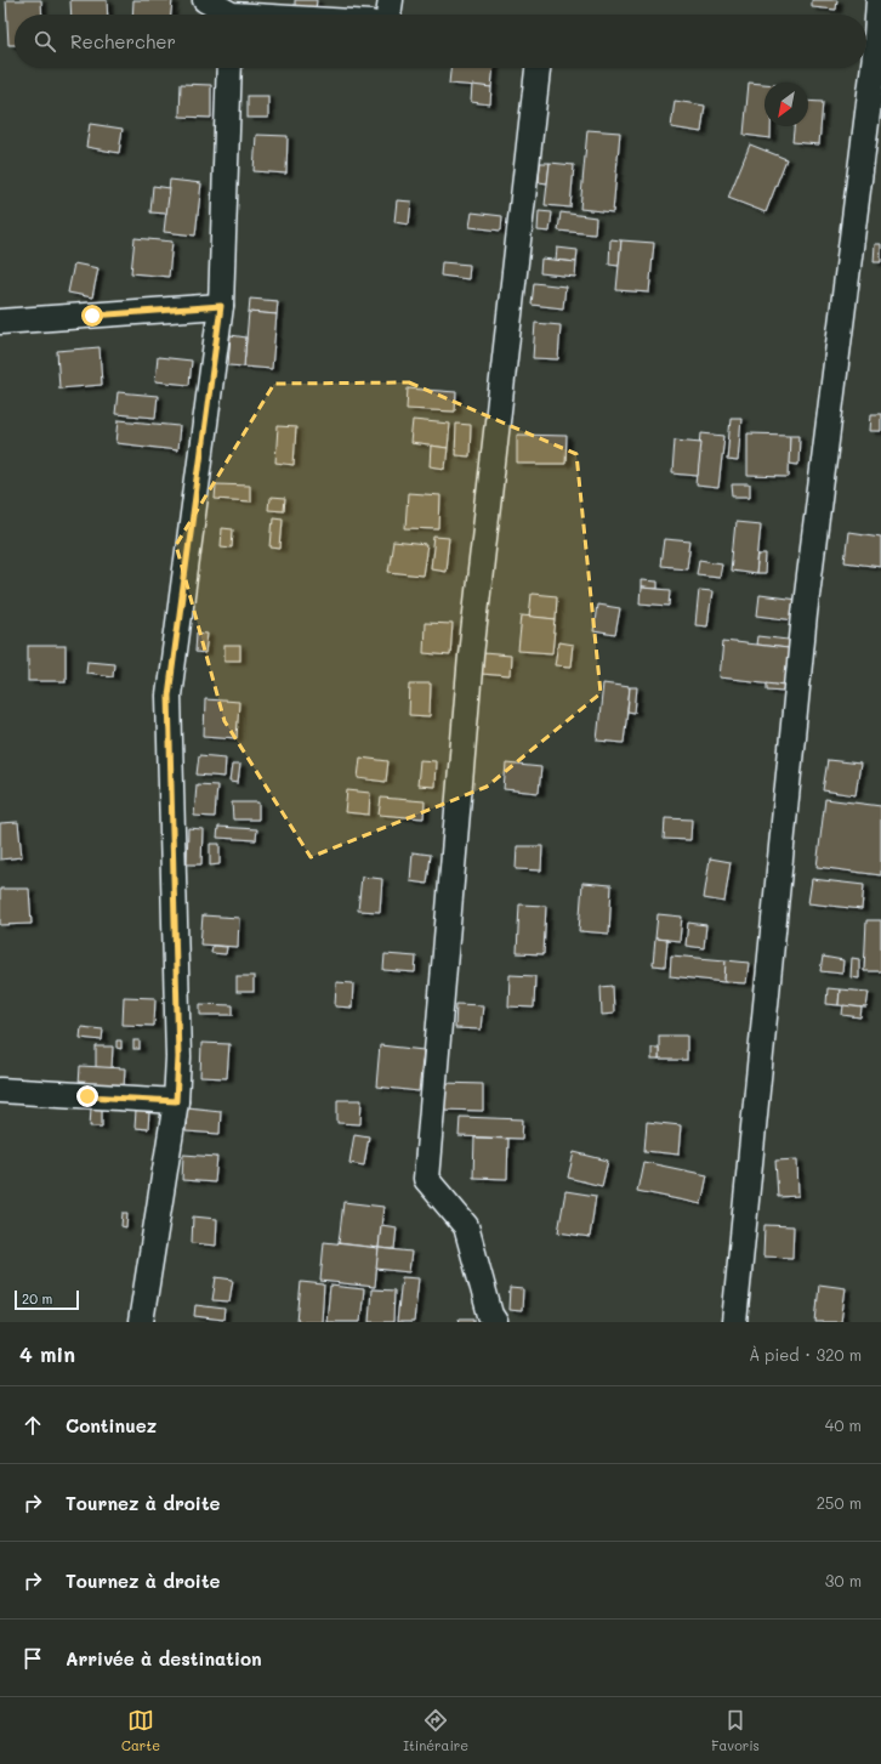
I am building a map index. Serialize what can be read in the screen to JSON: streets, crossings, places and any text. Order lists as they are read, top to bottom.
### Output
{
  "scale_bar": "20 m",
  "north": "bottom left",
  "page": {
    "search": "Rechercher",
    "scale": "20 m",
    "heading": ["4 min", "À pied · 320 m"],
    "list": [
      ["Continuez", "40 m"],
      ["Tournez à droite", "250 m"],
      ["Tournez à droite", "30 m"],
      "Arrivée à destination"
    ],
    "nav": ["Carte", "Itinéraire", "Favoris"]
  }
}
